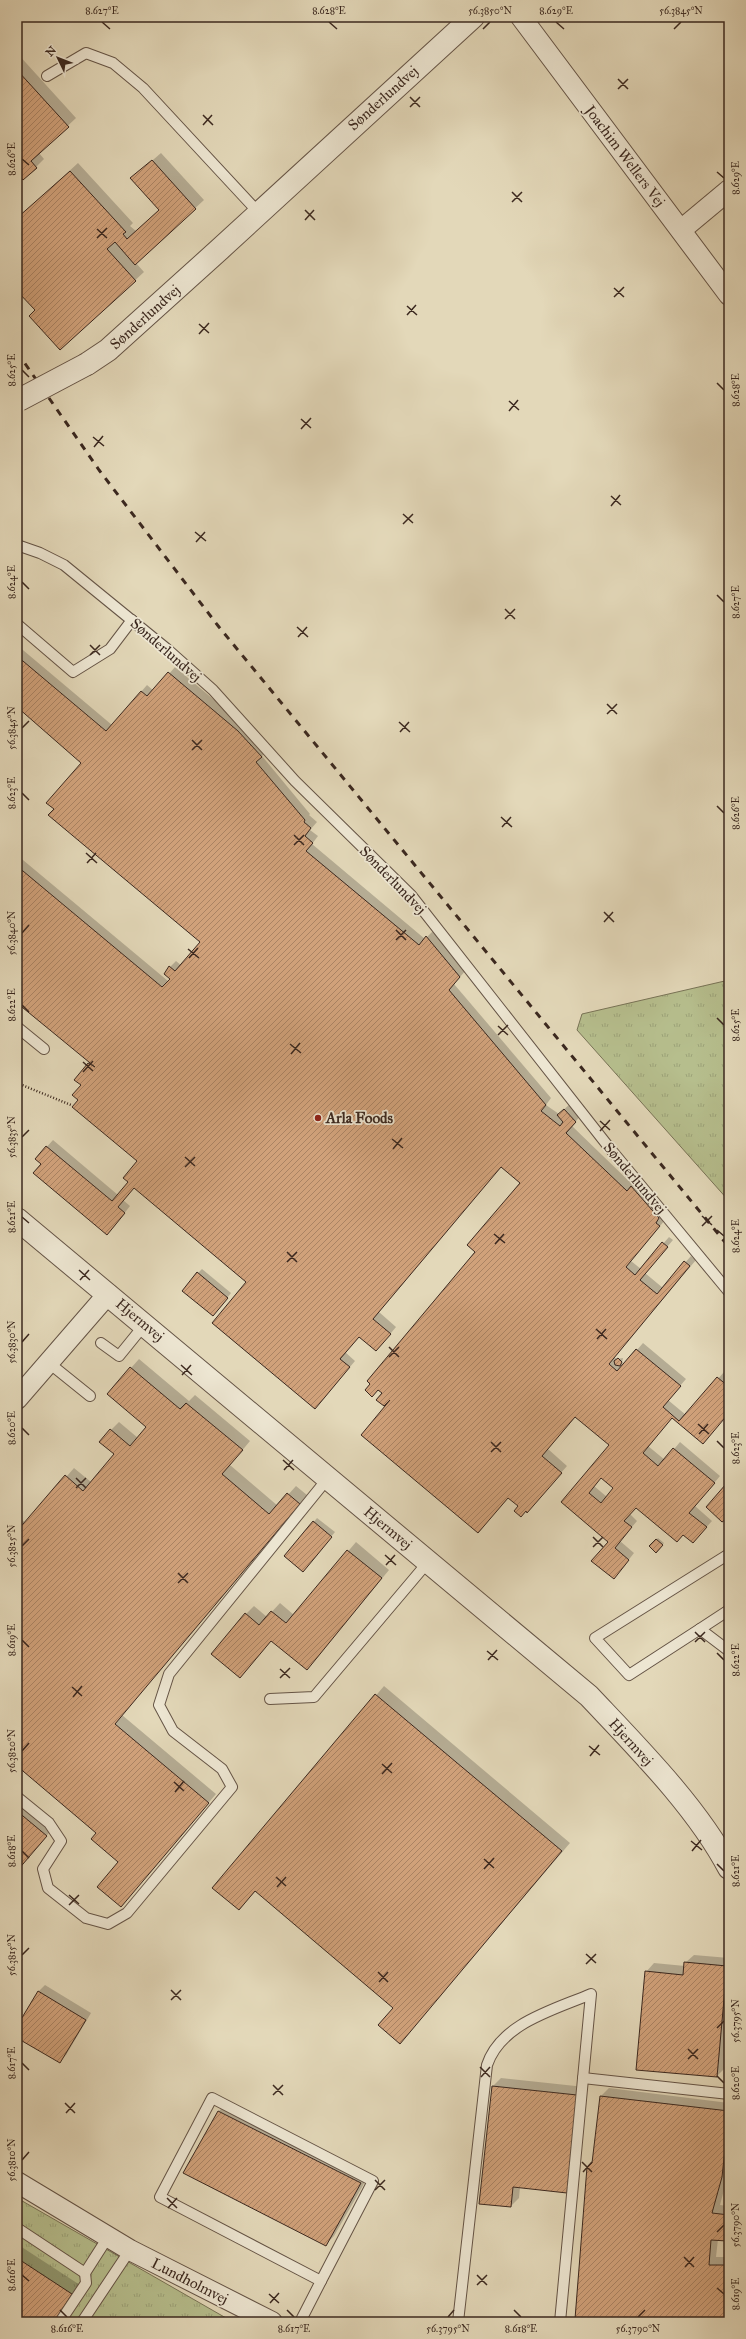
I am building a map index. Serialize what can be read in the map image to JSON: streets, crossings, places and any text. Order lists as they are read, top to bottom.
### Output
{
  "streets": {
    "street": [
      "Sønderlundvej",
      "Joachim Wellers Vej",
      "Hjermvej",
      "Lundholmvej"
    ]
  },
  "places": ["Arla Foods"],
  "north": "top left",
  "coordinates": [
    "8.627°E",
    "8.628°E",
    "56.3850°N",
    "8.629°E",
    "56.3845°N",
    "8.626°E",
    "8.625°E",
    "8.624°E",
    "8.623°E",
    "56.3840°N",
    "8.622°E",
    "56.3835°N",
    "8.621°E",
    "56.3830°N",
    "8.620°E",
    "56.3825°N",
    "8.619°E",
    "56.3820°N",
    "8.618°E",
    "56.3815°N",
    "56.3795°N",
    "8.617°E",
    "56.3810°N",
    "56.3790°N",
    "8.616°E"
  ]
}
